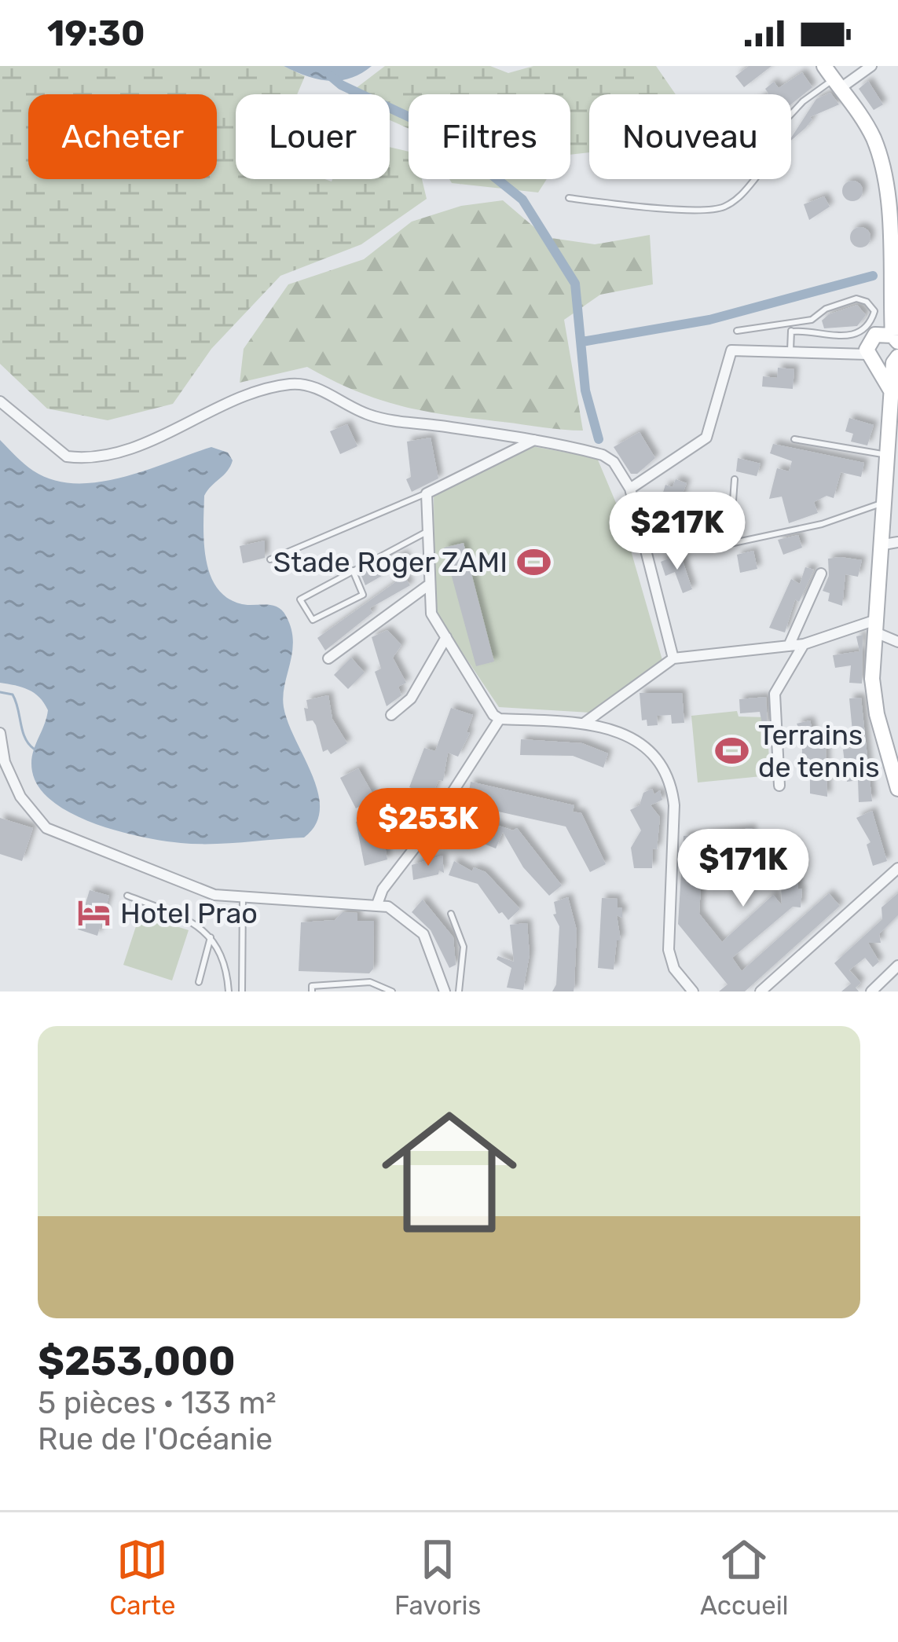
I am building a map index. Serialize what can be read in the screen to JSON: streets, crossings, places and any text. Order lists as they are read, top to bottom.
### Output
{
  "places": {
    "sports": ["Stade Roger ZAMI", "Terrains de tennis"],
    "hotel": ["Hotel Prao"]
  },
  "page": {
    "status": "19:30",
    "chip": [
      "Acheter",
      "Louer",
      "Filtres",
      "Nouveau"
    ],
    "price": ["$217K", "$253K", "$171K"],
    "list": [
      {
        "name": "$253,000",
        "note": "5 pièces · 133 m² · Rue de l'Océanie"
      }
    ],
    "tabs": ["Carte", "Favoris", "Accueil"]
  }
}
